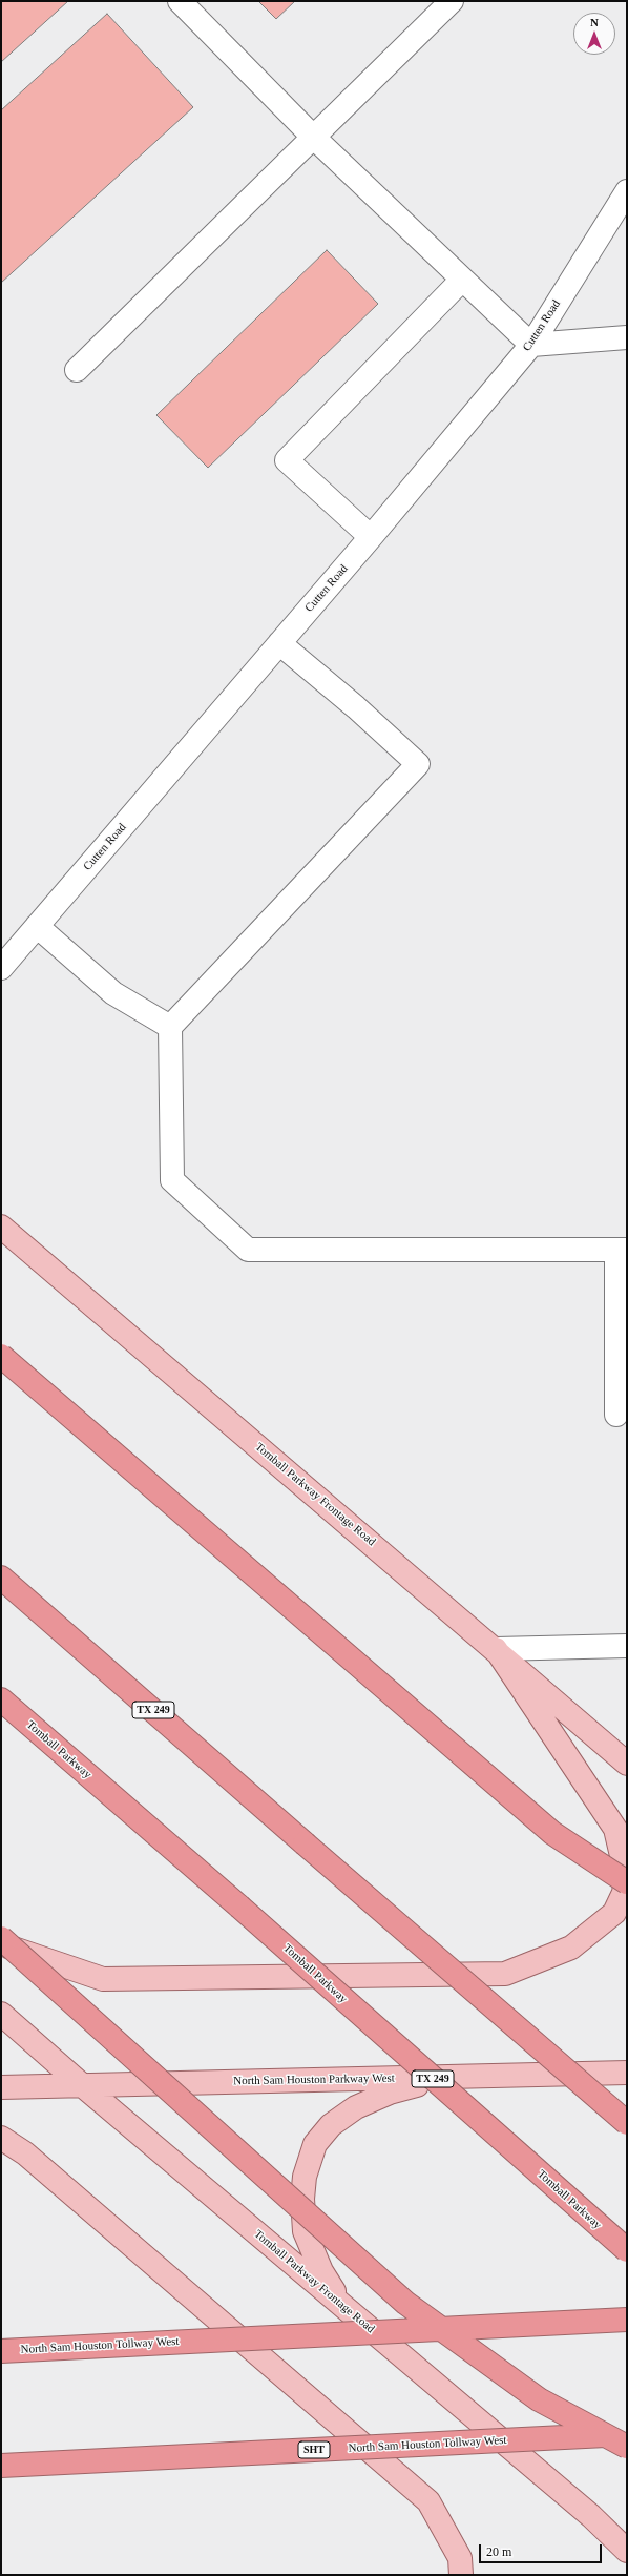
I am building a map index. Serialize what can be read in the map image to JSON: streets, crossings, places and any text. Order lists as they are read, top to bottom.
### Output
{
  "streets": {
    "highway": [
      "TX 249",
      "Tomball Parkway",
      "North Sam Houston Tollway West",
      "SHT"
    ],
    "main road": ["Tomball Parkway Frontage Road", "North Sam Houston Parkway West"],
    "street": ["Cutten Road"]
  },
  "crossings": [
    ["Tomball Parkway Frontage Road", "North Sam Houston Parkway West"]
  ],
  "scale_bar": "20 m",
  "north": "top"
}
